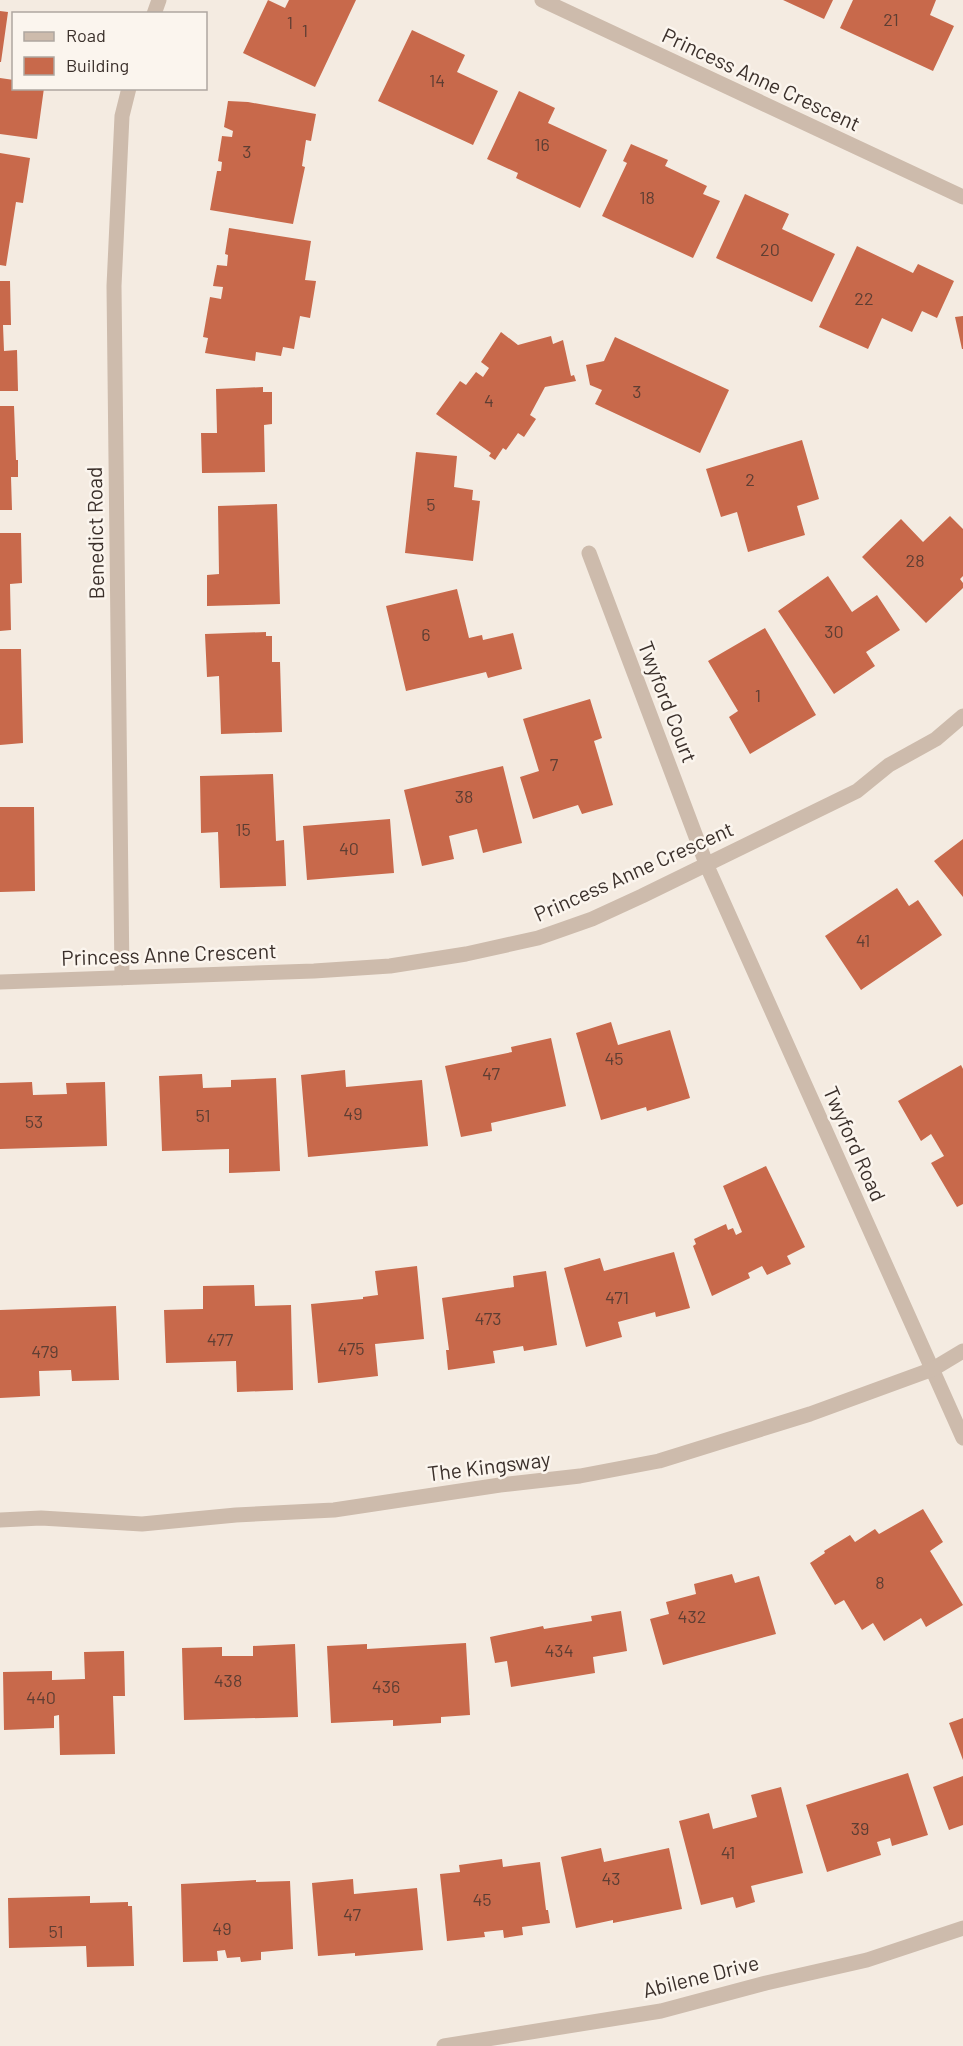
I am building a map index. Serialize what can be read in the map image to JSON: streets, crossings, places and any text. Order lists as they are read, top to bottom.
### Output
{
  "streets": {
    "street": [
      "Princess Anne Crescent",
      "Benedict Road",
      "Twyford Court",
      "Twyford Road",
      "The Kingsway",
      "Abilene Drive"
    ]
  },
  "crossings": [
    ["Princess Anne Crescent", "Benedict Road"],
    ["Princess Anne Crescent", "Twyford Court"],
    ["Princess Anne Crescent", "Twyford Road"],
    ["Twyford Court", "Twyford Road"],
    ["Twyford Road", "The Kingsway"]
  ],
  "house_numbers": [
    "21",
    "1",
    "1",
    "14",
    "16",
    "3",
    "18",
    "20",
    "22",
    "3",
    "4",
    "2",
    "5",
    "28",
    "30",
    "6",
    "1",
    "7",
    "38",
    "15",
    "40",
    "41",
    "45",
    "47",
    "49",
    "51",
    "53",
    "471",
    "473",
    "477",
    "475",
    "479",
    "8",
    "432",
    "434",
    "438",
    "436",
    "440",
    "39",
    "41",
    "43",
    "45",
    "47",
    "49",
    "51"
  ],
  "legend": ["Road", "Building"]
}
